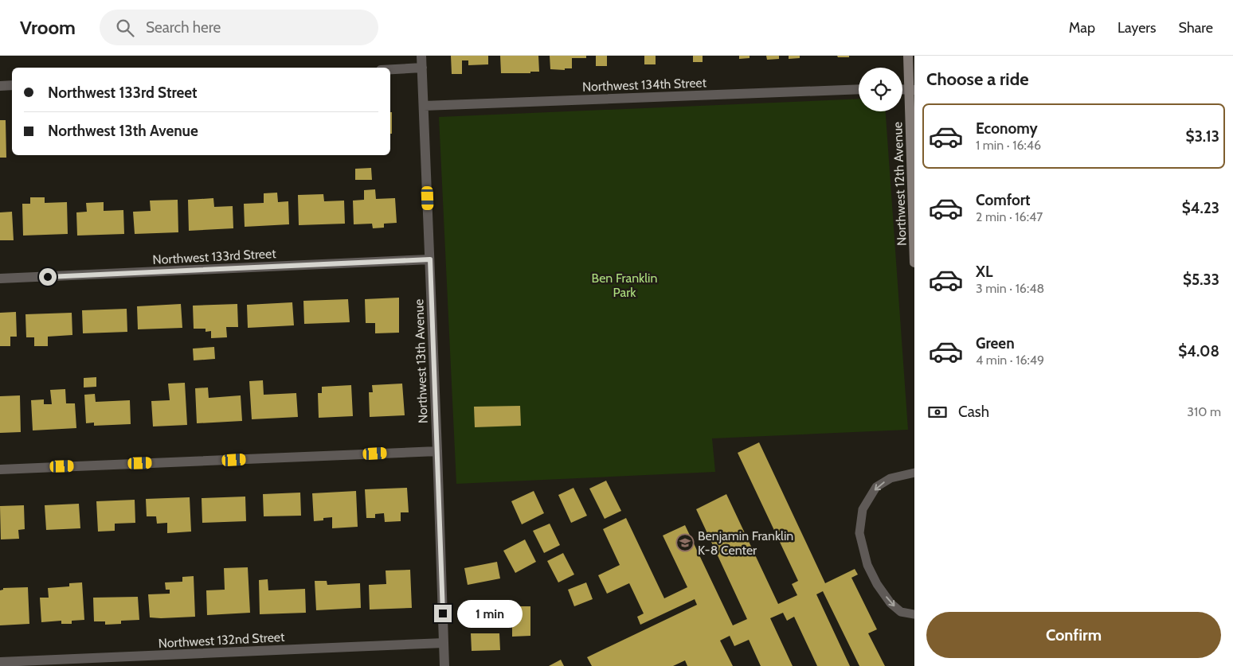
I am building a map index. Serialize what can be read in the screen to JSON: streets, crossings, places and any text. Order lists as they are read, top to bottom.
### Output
{
  "streets": {
    "street": [
      "Northwest 134th Street",
      "Northwest 12th Avenue",
      "Northwest 133rd Street",
      "Northwest 13th Avenue",
      "Northwest 132nd Street"
    ]
  },
  "crossings": [
    ["Northwest 134th Street", "Northwest 13th Avenue"],
    ["Northwest 133rd Street", "Northwest 13th Avenue"],
    ["Northwest 13th Avenue", "Northwest 132nd Street"]
  ],
  "parks": ["Ben Franklin Park"],
  "places": {
    "school or university": ["Benjamin Franklin K-8 Center"]
  },
  "page": {
    "header": "Vroom",
    "search": "Search here",
    "nav": ["Map", "Layers", "Share"],
    "heading": "Choose a ride",
    "banner": ["Northwest 133rd Street", "Northwest 13th Avenue"],
    "list": [
      {
        "name": "Economy",
        "note": "1 min · 16:46",
        "value": "$3.13"
      },
      {
        "name": "Comfort",
        "note": "2 min · 16:47",
        "value": "$4.23"
      },
      {
        "name": "XL",
        "note": "3 min · 16:48",
        "value": "$5.33"
      },
      {
        "name": "Green",
        "note": "4 min · 16:49",
        "value": "$4.08"
      }
    ],
    "pay": ["Cash", "310 m"],
    "bubble": "1 min",
    "buttons": "Confirm"
  }
}
